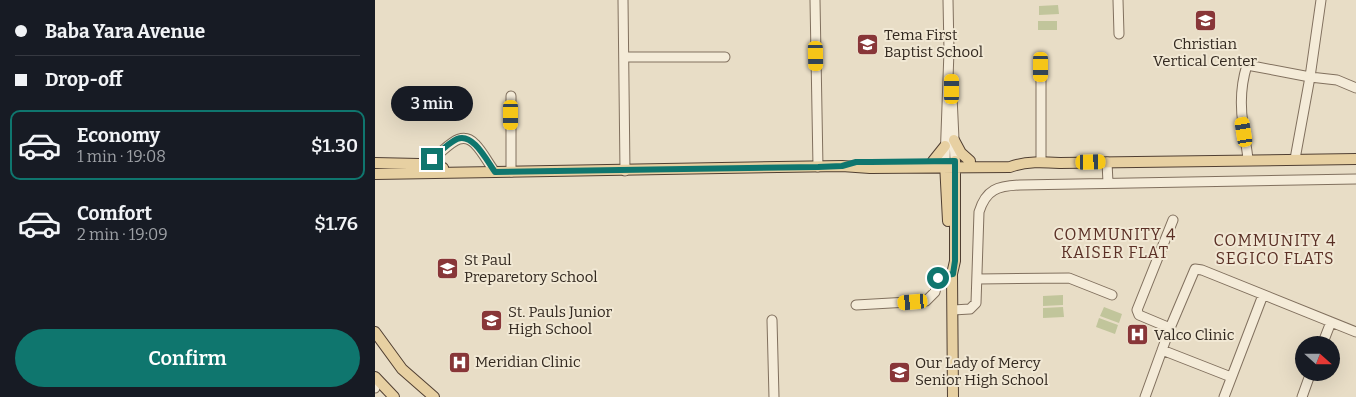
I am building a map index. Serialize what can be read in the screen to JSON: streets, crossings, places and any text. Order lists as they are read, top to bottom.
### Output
{
  "districts": ["COMMUNITY 4 KAISER FLAT", "COMMUNITY 4 SEGICO FLATS"],
  "places": {
    "school or university": [
      "Christian Vertical Center",
      "Tema First Baptist School",
      "St Paul Preparetory School",
      "St. Pauls Junior High School",
      "Our Lady of Mercy Senior High School"
    ],
    "hospital": ["Valco Clinic", "Meridian Clinic"]
  },
  "north": "right",
  "page": {
    "banner": ["Baba Yara Avenue", "Drop-off"],
    "bubble": "3 min",
    "list": [
      {
        "name": "Economy",
        "note": "1 min · 19:08",
        "value": "$1.30"
      },
      {
        "name": "Comfort",
        "note": "2 min · 19:09",
        "value": "$1.76"
      }
    ],
    "buttons": "Confirm"
  }
}
